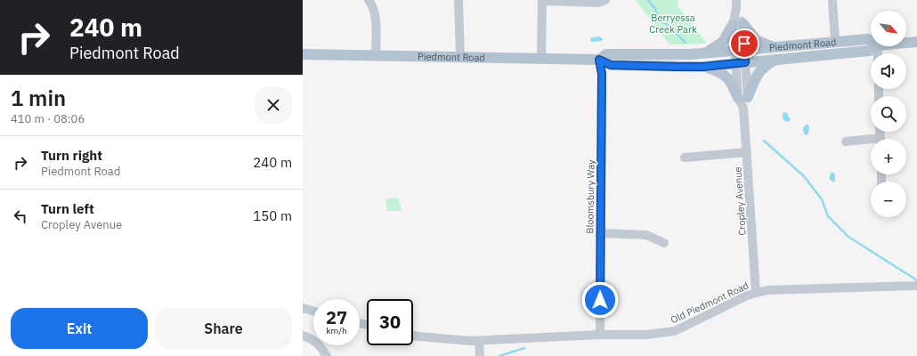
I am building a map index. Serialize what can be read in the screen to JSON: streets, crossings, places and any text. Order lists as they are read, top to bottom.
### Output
{
  "streets": {
    "main road": ["Piedmont Road"],
    "street": ["Bloomsbury Way", "Cropley Avenue", "Old Piedmont Road"]
  },
  "crossings": [
    ["Piedmont Road", "Bloomsbury Way"],
    ["Piedmont Road", "Cropley Avenue"],
    ["Bloomsbury Way", "Old Piedmont Road"],
    ["Cropley Avenue", "Old Piedmont Road"]
  ],
  "parks": ["Berryessa Creek Park"],
  "north": "bottom right",
  "page": {
    "turn": ["240 m", "Piedmont Road"],
    "map_buttons": ["+", "−"],
    "heading": ["1 min", "410 m · 08:06"],
    "list": [
      {
        "name": "Turn right",
        "note": "Piedmont Road",
        "value": "240 m"
      },
      {
        "name": "Turn left",
        "note": "Cropley Avenue",
        "value": "150 m"
      }
    ],
    "speed": "27 km/h",
    "limit": "30",
    "buttons": ["Exit", "Share"]
  }
}
